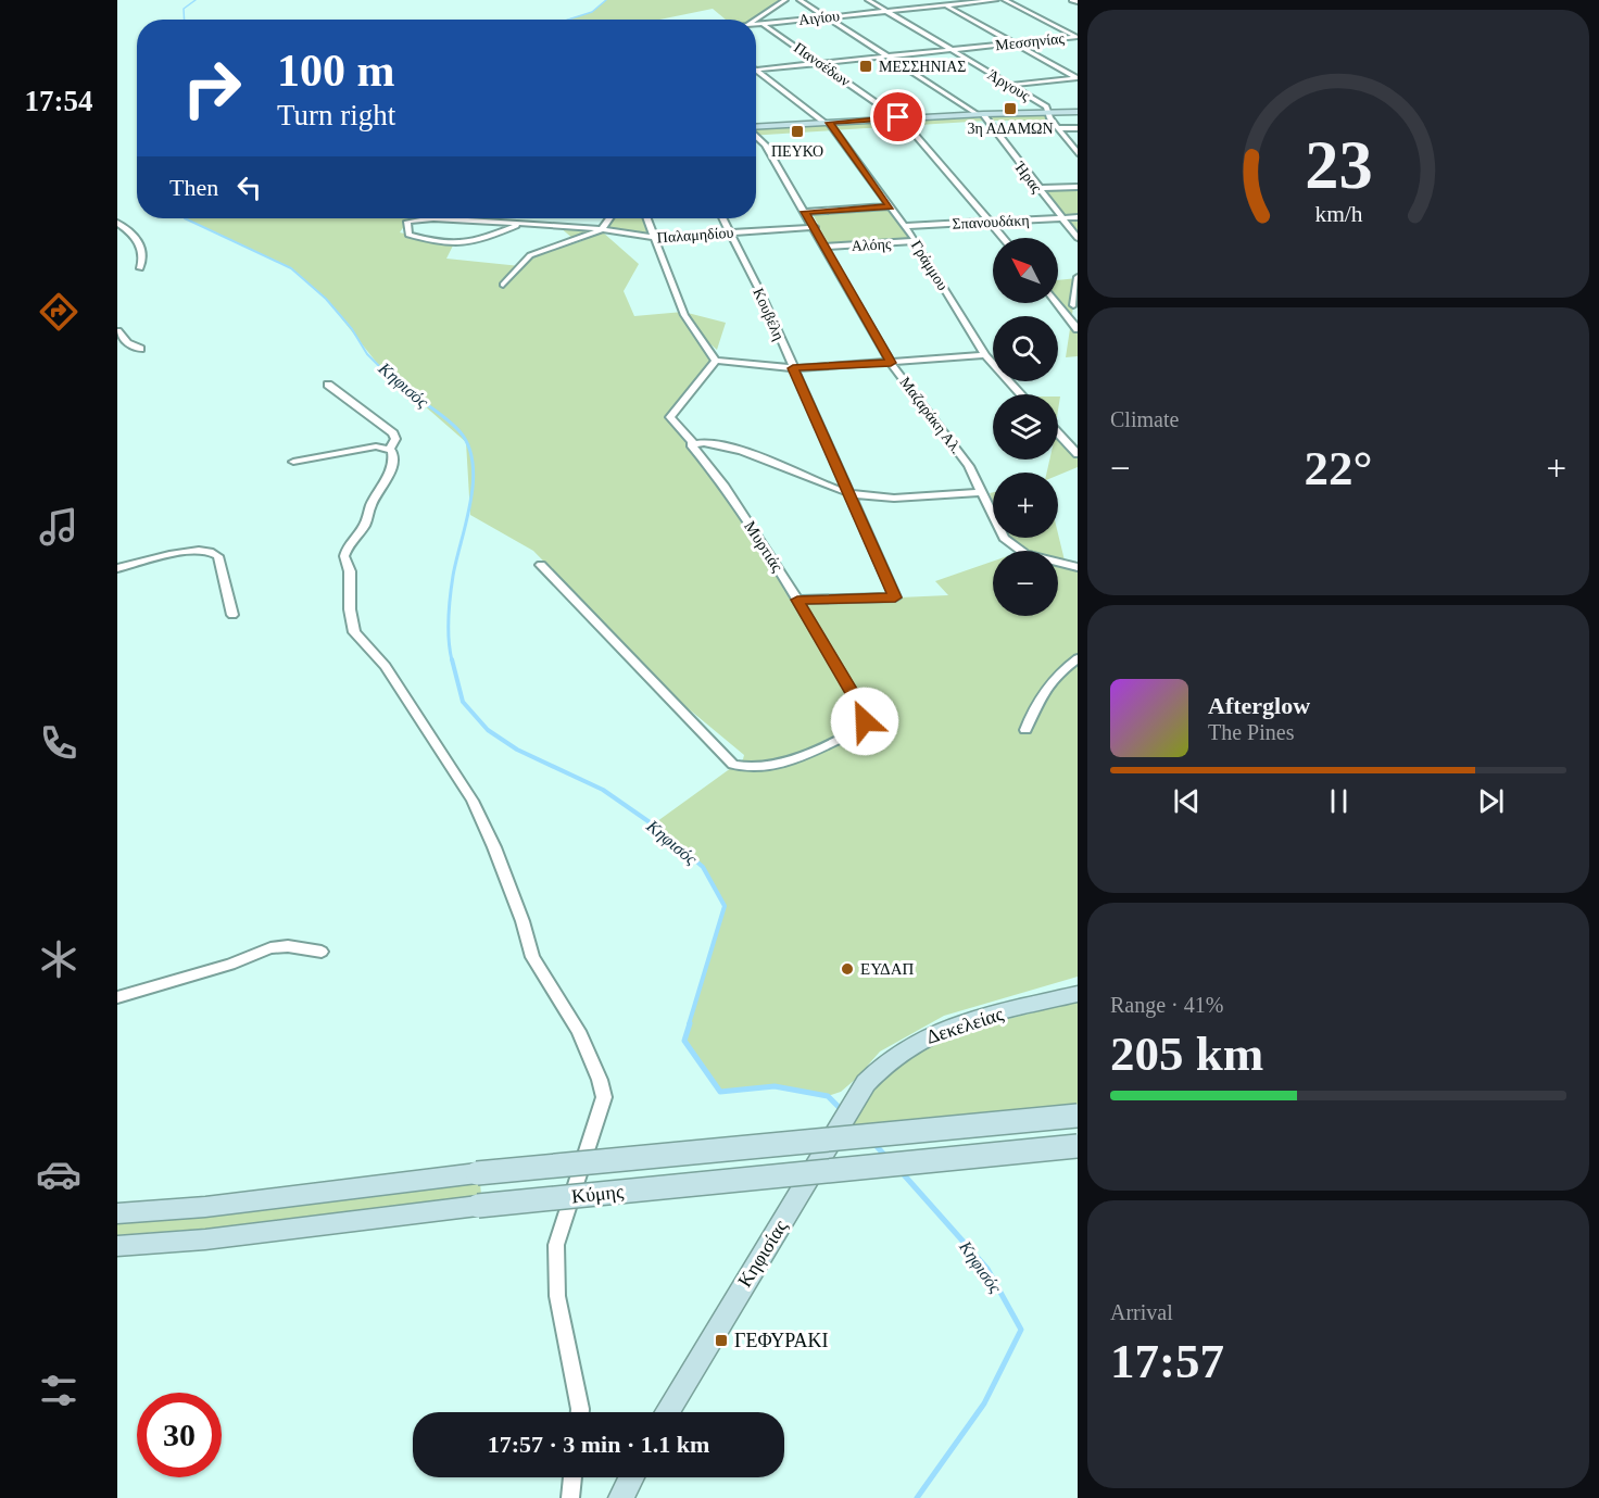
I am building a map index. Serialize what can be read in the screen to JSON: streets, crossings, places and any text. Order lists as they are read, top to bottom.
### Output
{
  "streets": {
    "main road": ["Δεκελείας", "Κύμης", "Κηφισίας"],
    "street": [
      "Αιγίου",
      "Μεσσηνίας",
      "Πανσέδων",
      "Άργους",
      "Ήρας",
      "Σπανουδάκη",
      "Παλαμηδίου",
      "Αλόης",
      "Γράμμου",
      "Κουβέλη",
      "Μαζαράκη Αλ.",
      "Μυρτιάς"
    ]
  },
  "crossings": [
    ["Αιγίου", "Πανσέδων"],
    ["Αιγίου", "Άργους"],
    ["Μεσσηνίας", "Πανσέδων"],
    ["Μεσσηνίας", "Άργους"],
    ["Πανσέδων", "Σπανουδάκη"],
    ["Ήρας", "Σπανουδάκη"],
    ["Σπανουδάκη", "Γράμμου"],
    ["Παλαμηδίου", "Κουβέλη"],
    ["Παλαμηδίου", "Μαζαράκη Αλ."],
    ["Αλόης", "Γράμμου"],
    ["Αλόης", "Μαζαράκη Αλ."],
    ["Κουβέλη", "Μυρτιάς"],
    ["Δεκελείας", "Κηφισίας"]
  ],
  "water": ["Κηφισός"],
  "places": {
    "transit": [
      "ΜΕΣΣΗΝΙΑΣ",
      "3η ΑΔΑΜΩΝ",
      "ΠΕΥΚΟ",
      "ΓΕΦΥΡΑΚΙ"
    ],
    "other": ["ΕΥΔΑΠ"]
  },
  "north": "top left",
  "page": {
    "tabs": "17:54",
    "turn": ["100 m", "Turn right"],
    "then": "Then",
    "map_buttons": ["+", "−"],
    "tile": [
      "Climate",
      ["Range · 41%", "205 km"],
      ["Arrival", "17:57"]
    ],
    "heat": ["−", "22°", "+"],
    "song": ["Afterglow", "The Pines"],
    "limit": "30",
    "trip": "17:57 · 3 min · 1.1 km",
    "gauge": ["23", "km/h"]
  }
}
